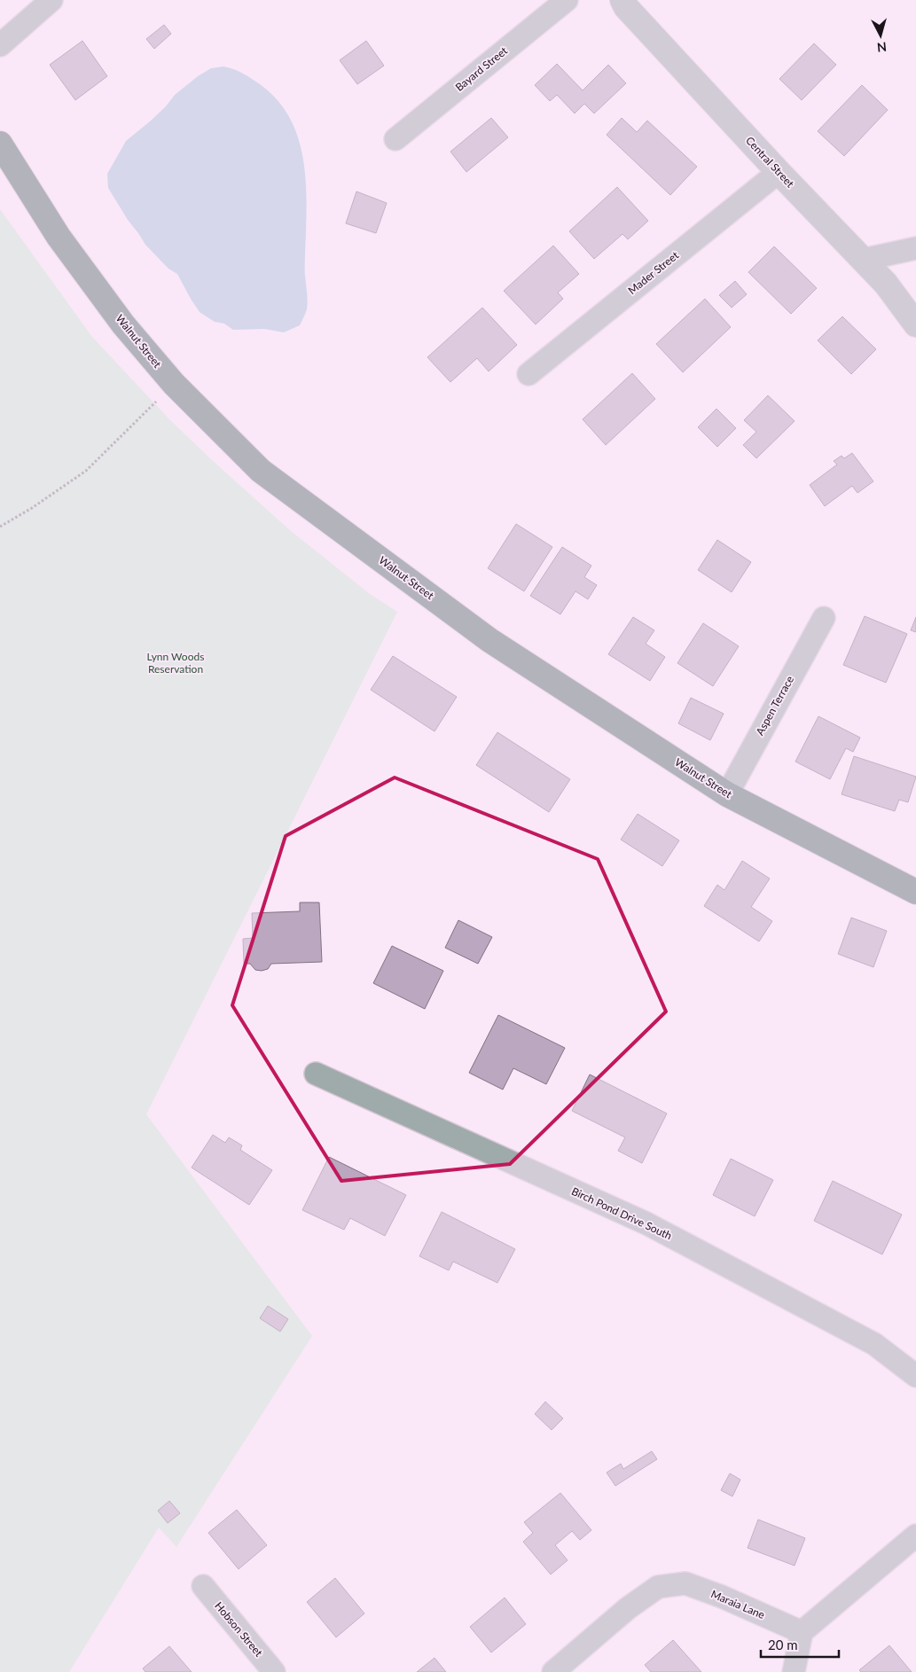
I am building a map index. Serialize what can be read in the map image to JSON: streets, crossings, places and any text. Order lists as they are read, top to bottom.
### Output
{
  "streets": {
    "main road": ["Walnut Street"],
    "street": [
      "Bayard Street",
      "Central Street",
      "Mader Street",
      "Aspen Terrace",
      "Birch Pond Drive South",
      "Maraia Lane",
      "Hobson Street"
    ]
  },
  "crossings": [
    ["Central Street", "Mader Street"],
    ["Walnut Street", "Aspen Terrace"]
  ],
  "parks": ["Lynn Woods Reservation"],
  "scale_bar": "20 m",
  "north": "bottom"
}
